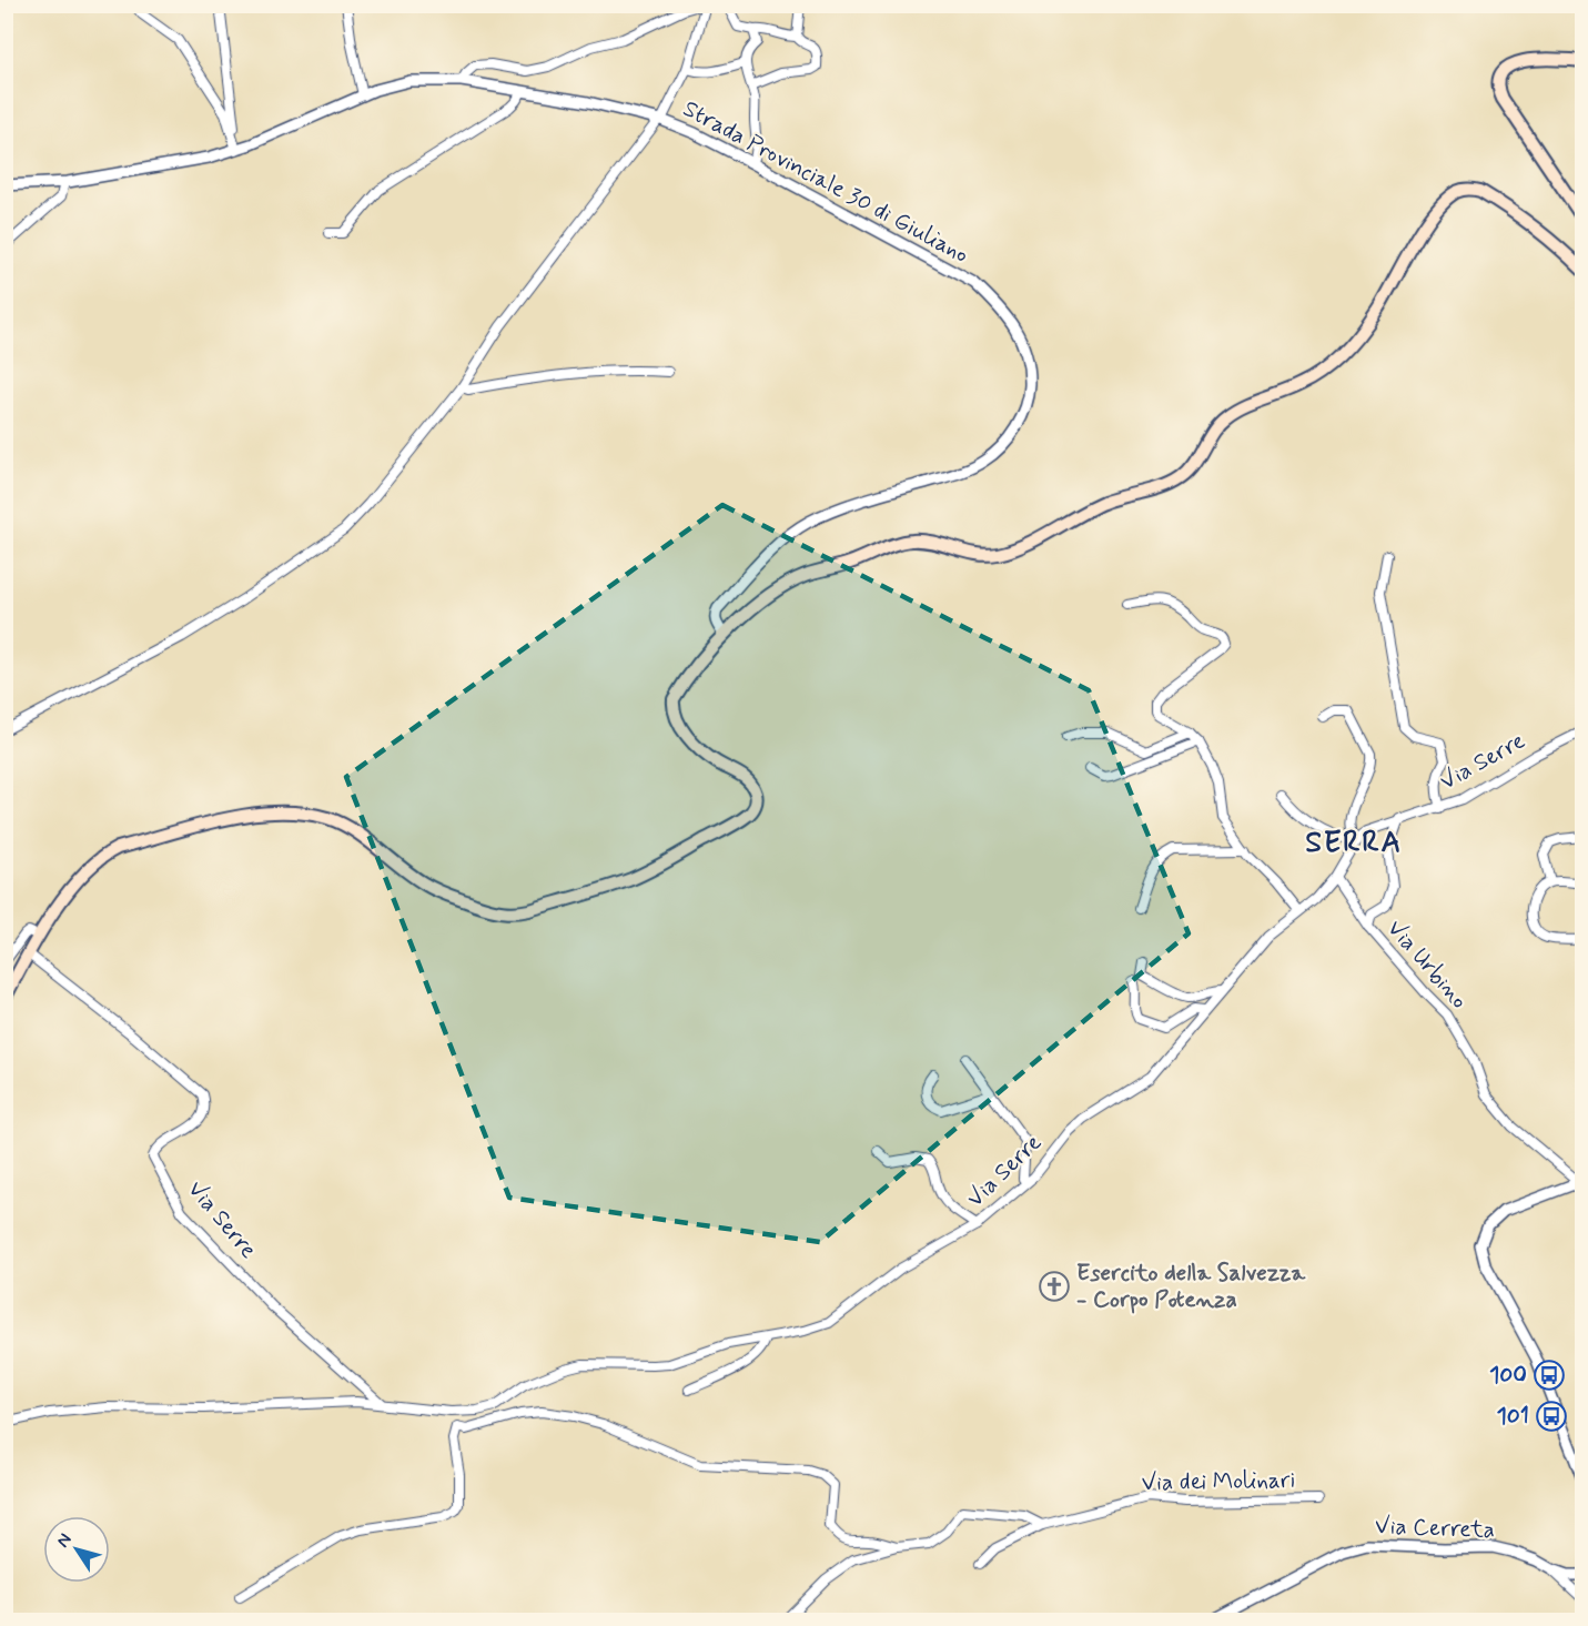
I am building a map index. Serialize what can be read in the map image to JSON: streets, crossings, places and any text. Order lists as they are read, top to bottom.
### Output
{
  "streets": {
    "street": [
      "Strada Provinciale 30 di Giuliano",
      "Via Serre",
      "Via Urbino",
      "Via dei Molinari",
      "Via Cerreta"
    ]
  },
  "crossings": [
    ["Via Serre", "Via Urbino"]
  ],
  "districts": ["SERRA"],
  "places": {
    "church": ["Esercito della Salvezza - Corpo Potenza"],
    "bus stop": ["100", "101"]
  },
  "north": "top left"
}
